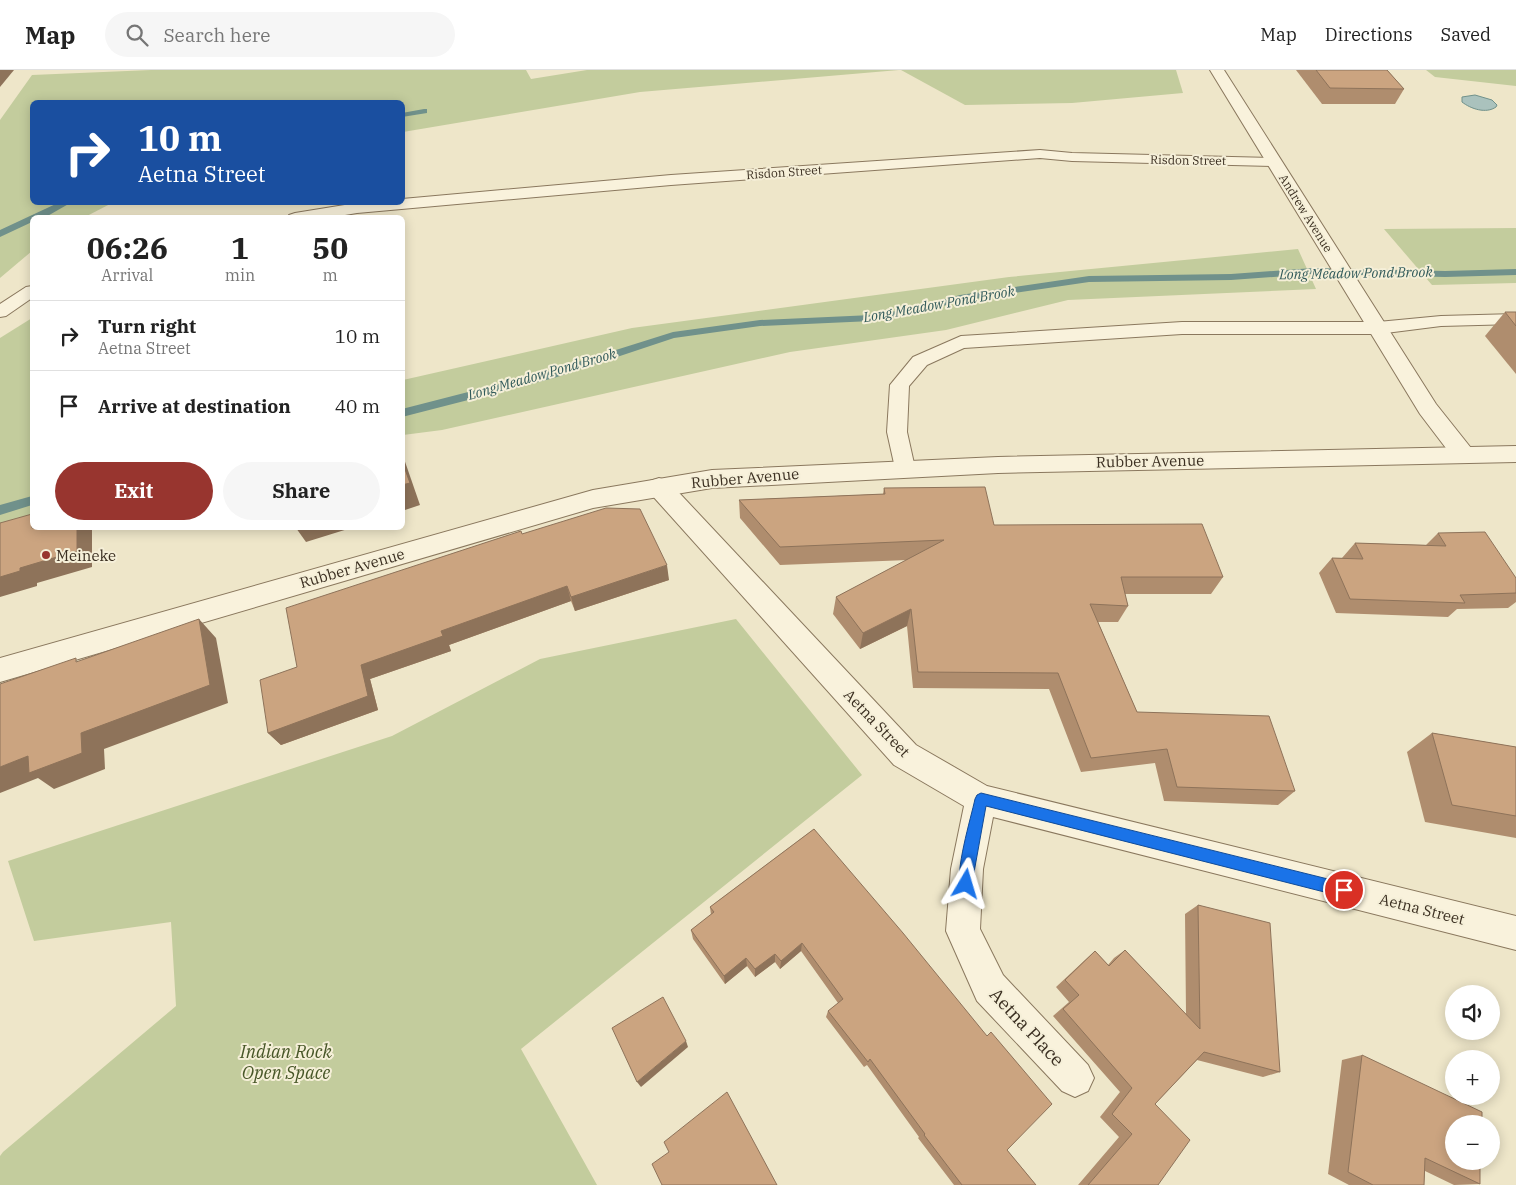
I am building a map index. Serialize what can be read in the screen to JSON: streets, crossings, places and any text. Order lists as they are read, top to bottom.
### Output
{
  "streets": {
    "street": [
      "Andrew Avenue",
      "Rubber Avenue",
      "Aetna Street",
      "Aetna Place"
    ],
    "lane": ["Risdon Street"]
  },
  "crossings": [
    ["Risdon Street", "Andrew Avenue"],
    ["Andrew Avenue", "Rubber Avenue"],
    ["Rubber Avenue", "Aetna Street"],
    ["Aetna Street", "Aetna Place"]
  ],
  "water": ["Long Meadow Pond Brook"],
  "parks": ["Indian Rock Open Space"],
  "places": ["Meineke"],
  "page": {
    "header": "Map",
    "search": "Search here",
    "nav": ["Map", "Directions", "Saved"],
    "turn": ["10 m", "Aetna Street"],
    "eta": [
      "06:26",
      "Arrival",
      "1",
      "min",
      "50",
      "m"
    ],
    "list": [
      {
        "name": "Turn right",
        "note": "Aetna Street",
        "value": "10 m"
      },
      {
        "name": "Arrive at destination",
        "value": "40 m"
      }
    ],
    "buttons": ["Exit", "Share"],
    "map_buttons": ["+", "−"]
  }
}
